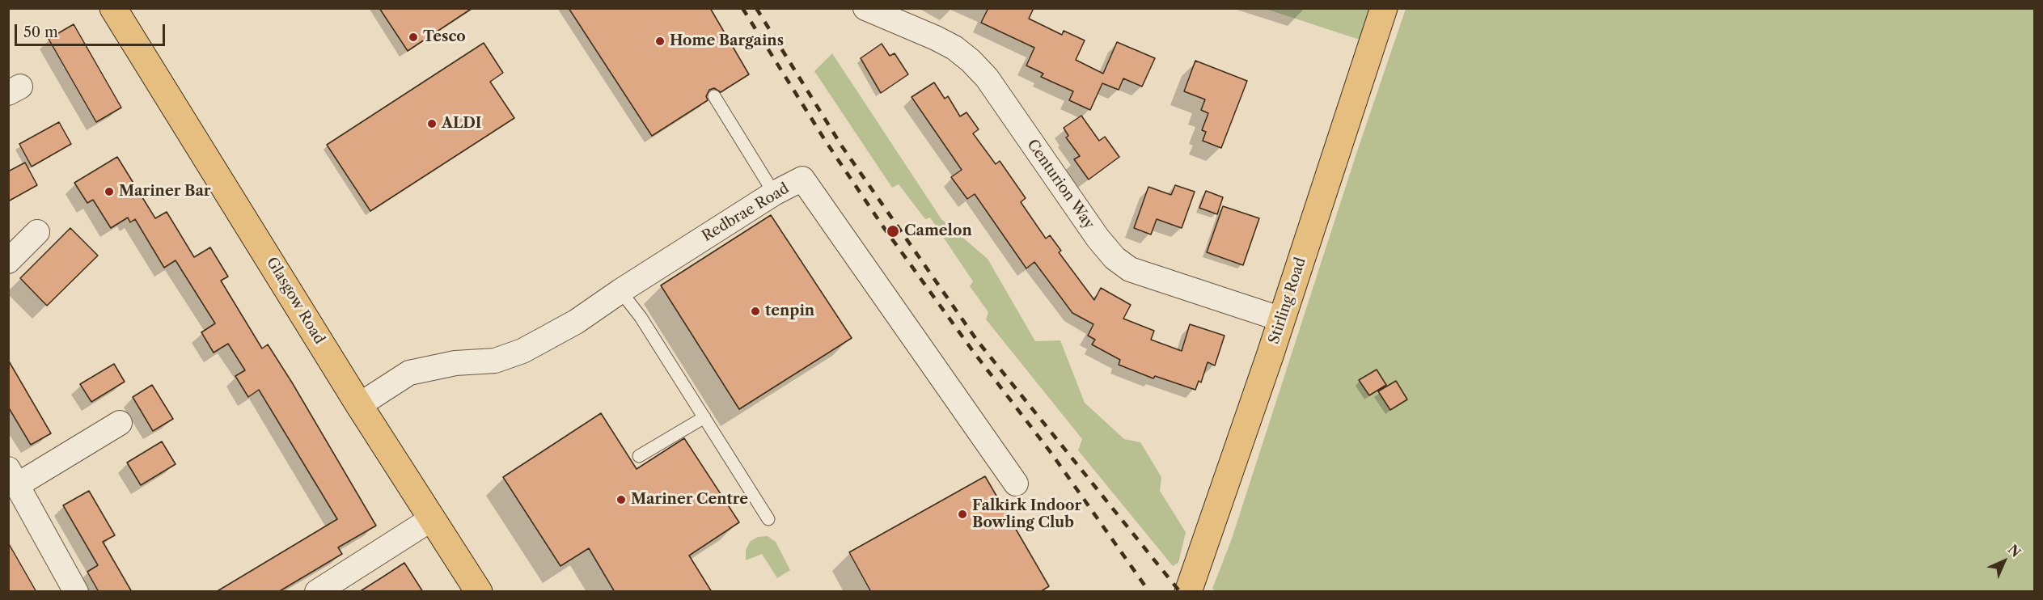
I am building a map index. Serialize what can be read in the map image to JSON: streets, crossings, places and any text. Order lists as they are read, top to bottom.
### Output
{
  "streets": {
    "main road": ["Glasgow Road", "Stirling Road"],
    "street": ["Centurion Way", "Redbrae Road"]
  },
  "crossings": [
    ["Centurion Way", "Stirling Road"],
    ["Redbrae Road", "Glasgow Road"]
  ],
  "places": [
    "Tesco",
    "Home Bargains",
    "ALDI",
    "Mariner Bar",
    "Camelon",
    "tenpin",
    "Mariner Centre",
    "Falkirk Indoor Bowling Club"
  ],
  "scale_bar": "50 m",
  "north": "top right"
}
